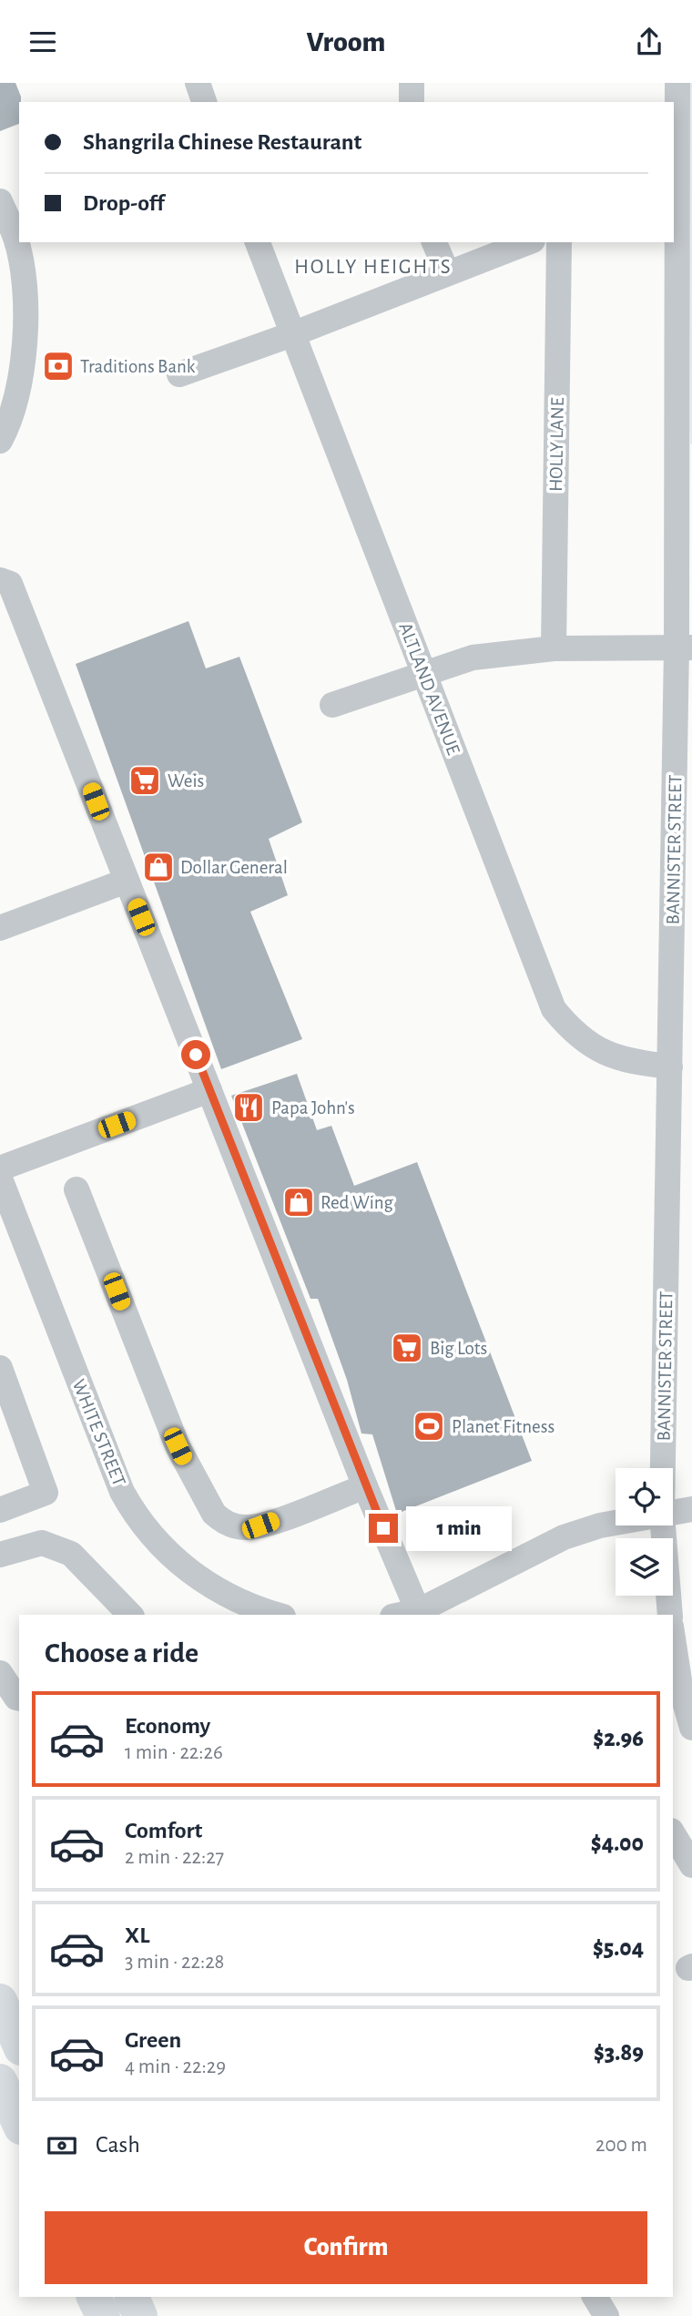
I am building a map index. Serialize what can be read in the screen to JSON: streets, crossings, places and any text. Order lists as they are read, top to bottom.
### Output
{
  "streets": {
    "street": [
      "HOLLY LANE",
      "ALTLAND AVENUE",
      "BANNISTER STREET",
      "WHITE STREET"
    ]
  },
  "crossings": [
    ["ALTLAND AVENUE", "BANNISTER STREET"]
  ],
  "districts": ["HOLLY HEIGHTS"],
  "places": {
    "bank": ["Traditions Bank"],
    "supermarket": ["Weis", "Big Lots"],
    "shop": ["Dollar General", "Red Wing"],
    "restaurant": ["Papa John's"],
    "sports": ["Planet Fitness"]
  },
  "page": {
    "header": "Vroom",
    "banner": ["Shangrila Chinese Restaurant", "Drop-off"],
    "bubble": "1 min",
    "heading": "Choose a ride",
    "list": [
      {
        "name": "Economy",
        "note": "1 min · 22:26",
        "value": "$2.96"
      },
      {
        "name": "Comfort",
        "note": "2 min · 22:27",
        "value": "$4.00"
      },
      {
        "name": "XL",
        "note": "3 min · 22:28",
        "value": "$5.04"
      },
      {
        "name": "Green",
        "note": "4 min · 22:29",
        "value": "$3.89"
      }
    ],
    "pay": ["Cash", "200 m"],
    "buttons": "Confirm"
  }
}
